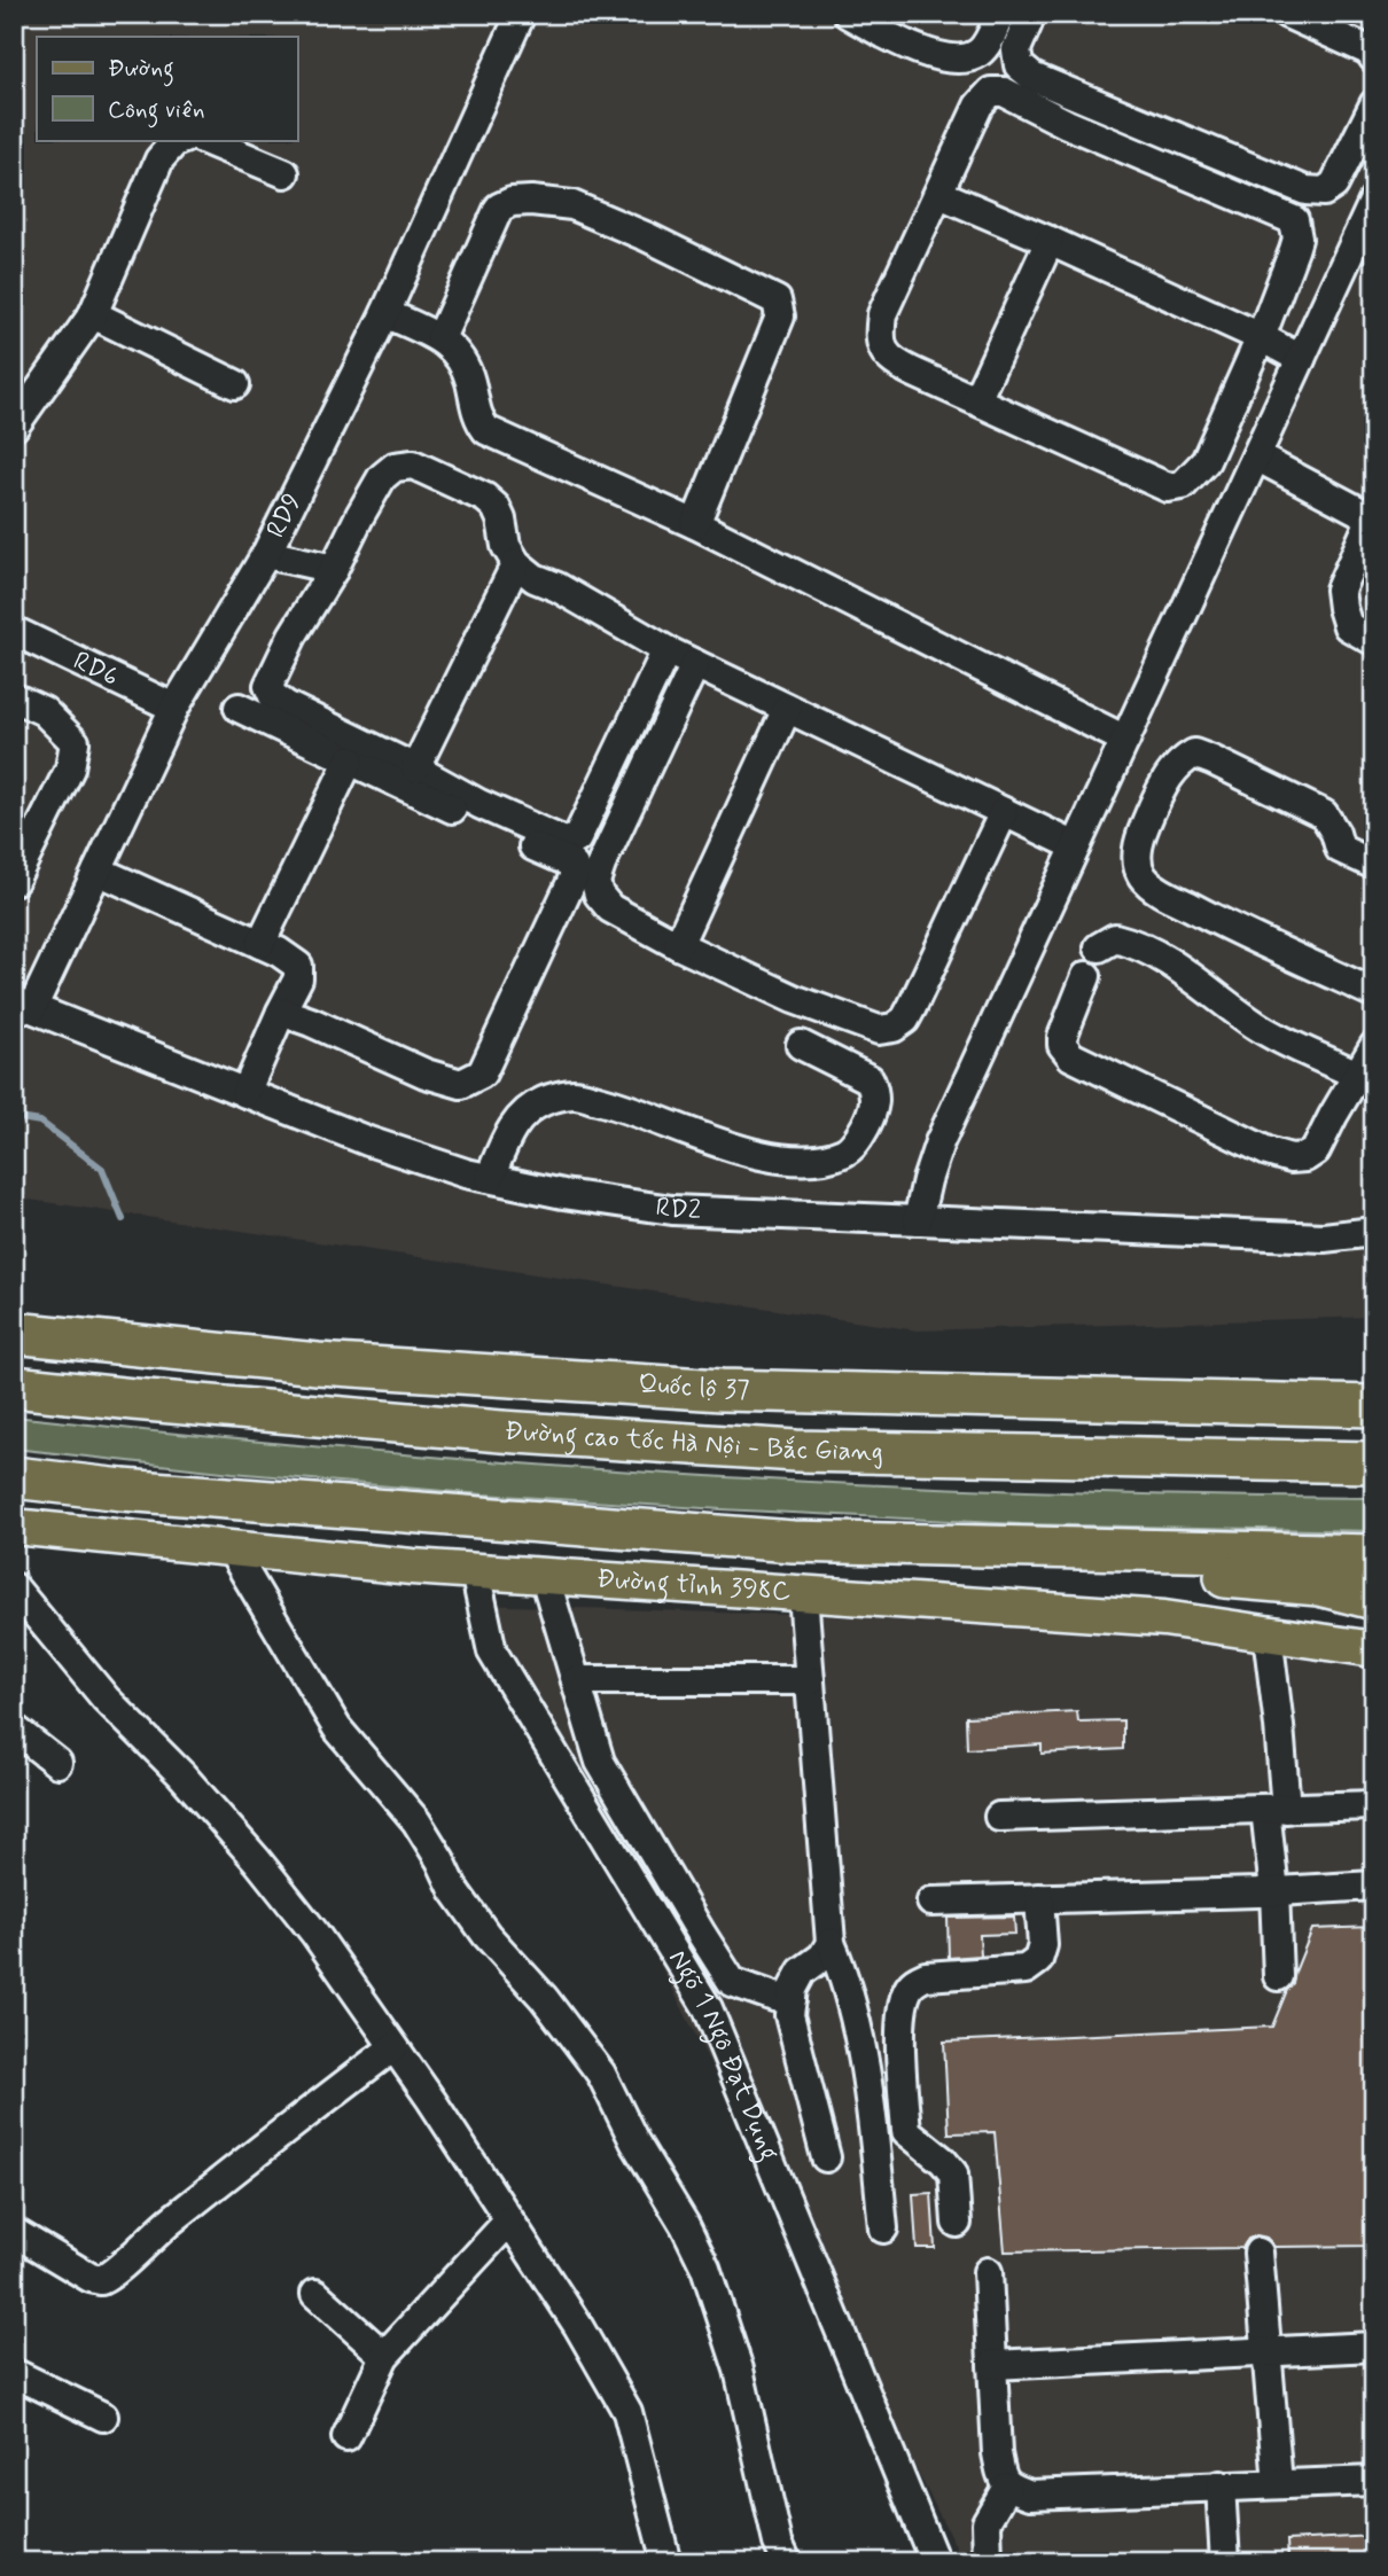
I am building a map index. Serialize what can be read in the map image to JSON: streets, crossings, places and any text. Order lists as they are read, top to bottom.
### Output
{
  "streets": {
    "highway": ["Quốc lộ 37", "Đường cao tốc Hà Nội - Bắc Giang"],
    "main road": ["Đường tỉnh 398C"],
    "street": [
      "RD9",
      "RD6",
      "RD2",
      "Ngõ 1 Ngô Đạt Dụng"
    ]
  },
  "crossings": [
    ["RD9", "RD6"],
    ["RD9", "RD2"],
    ["Đường tỉnh 398C", "Ngõ 1 Ngô Đạt Dụng"]
  ],
  "legend": ["Đường", "Công viên"]
}
